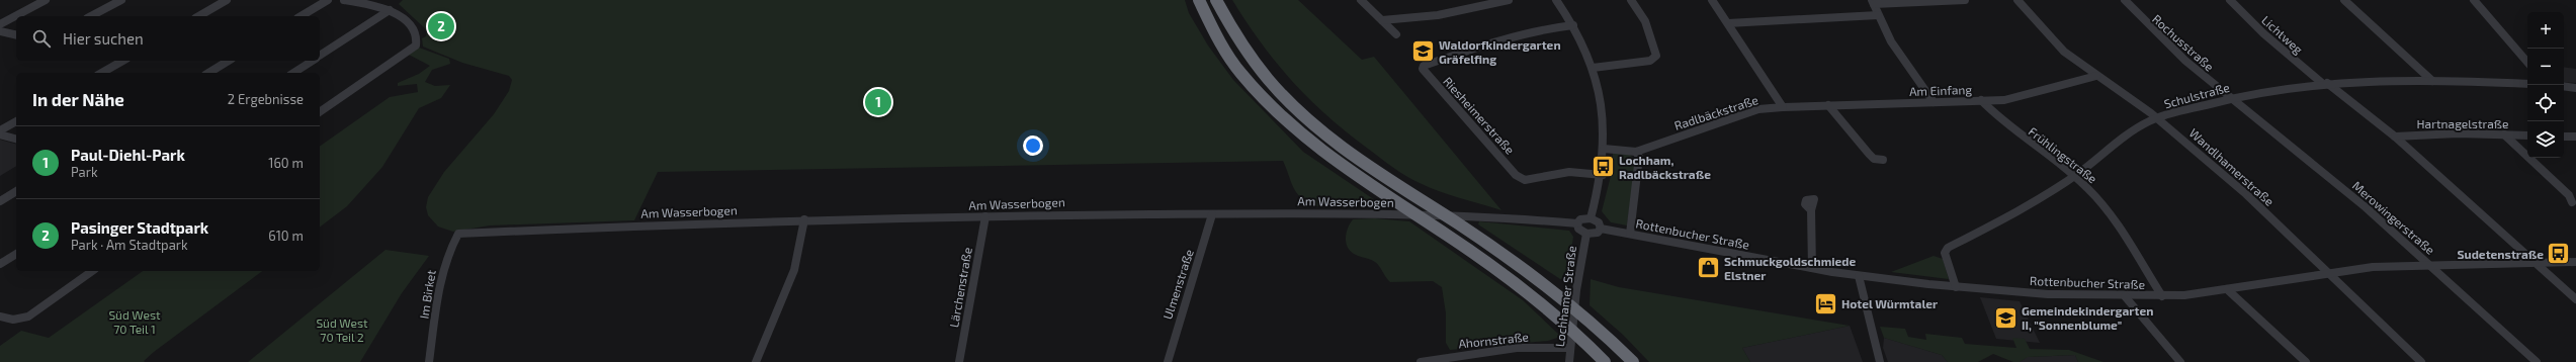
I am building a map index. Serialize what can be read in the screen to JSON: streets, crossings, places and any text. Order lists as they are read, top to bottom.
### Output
{
  "streets": {
    "street": [
      "Lichtweg",
      "Rochusstraße",
      "Am Einfang",
      "Schulstraße",
      "Radlbäckstraße",
      "Riesheimerstraße",
      "Hartnagelstraße",
      "Frühlingstraße",
      "Wandlhamerstraße",
      "Am Wasserbogen",
      "Merowingerstraße",
      "Rottenbucher Straße",
      "Ulmenstraße",
      "Lärchenstraße",
      "Im Birket",
      "Lochhamer Straße",
      "Ahornstraße"
    ]
  },
  "crossings": [
    ["Lichtweg", "Schulstraße"],
    ["Rochusstraße", "Schulstraße"],
    ["Rochusstraße", "Merowingerstraße"],
    ["Am Einfang", "Radlbäckstraße"],
    ["Am Einfang", "Frühlingstraße"],
    ["Am Einfang", "Wandlhamerstraße"],
    ["Schulstraße", "Frühlingstraße"],
    ["Schulstraße", "Wandlhamerstraße"],
    ["Schulstraße", "Merowingerstraße"],
    ["Schulstraße", "Rottenbucher Straße"],
    ["Frühlingstraße", "Rottenbucher Straße"],
    ["Wandlhamerstraße", "Rottenbucher Straße"],
    ["Am Wasserbogen", "Rottenbucher Straße"],
    ["Am Wasserbogen", "Ulmenstraße"],
    ["Am Wasserbogen", "Lärchenstraße"],
    ["Am Wasserbogen", "Im Birket"],
    ["Am Wasserbogen", "Lochhamer Straße"],
    ["Merowingerstraße", "Rottenbucher Straße"],
    ["Rottenbucher Straße", "Lochhamer Straße"],
    ["Lochhamer Straße", "Ahornstraße"]
  ],
  "parks": ["Süd West 70 Teil 1", "Süd West 70 Teil 2"],
  "places": {
    "school or university": ["Waldorfkindergarten Gräfelfing", "Gemeindekindergarten II, \"Sonnenblume\""],
    "bus stop": ["Lochham, Radlbäckstraße", "Sudetenstraße"],
    "shop": ["Schmuckgoldschmiede Elstner"],
    "hotel": ["Hotel Würmtaler"]
  },
  "page": {
    "pins": ["2", "1"],
    "map_buttons": ["+", "−"],
    "search": "Hier suchen",
    "heading": ["In der Nähe", "2 Ergebnisse"],
    "list": [
      {
        "mark": "1",
        "name": "Paul-Diehl-Park",
        "note": "Park",
        "value": "160 m"
      },
      {
        "mark": "2",
        "name": "Pasinger Stadtpark",
        "note": "Park · Am Stadtpark",
        "value": "610 m"
      }
    ]
  }
}
